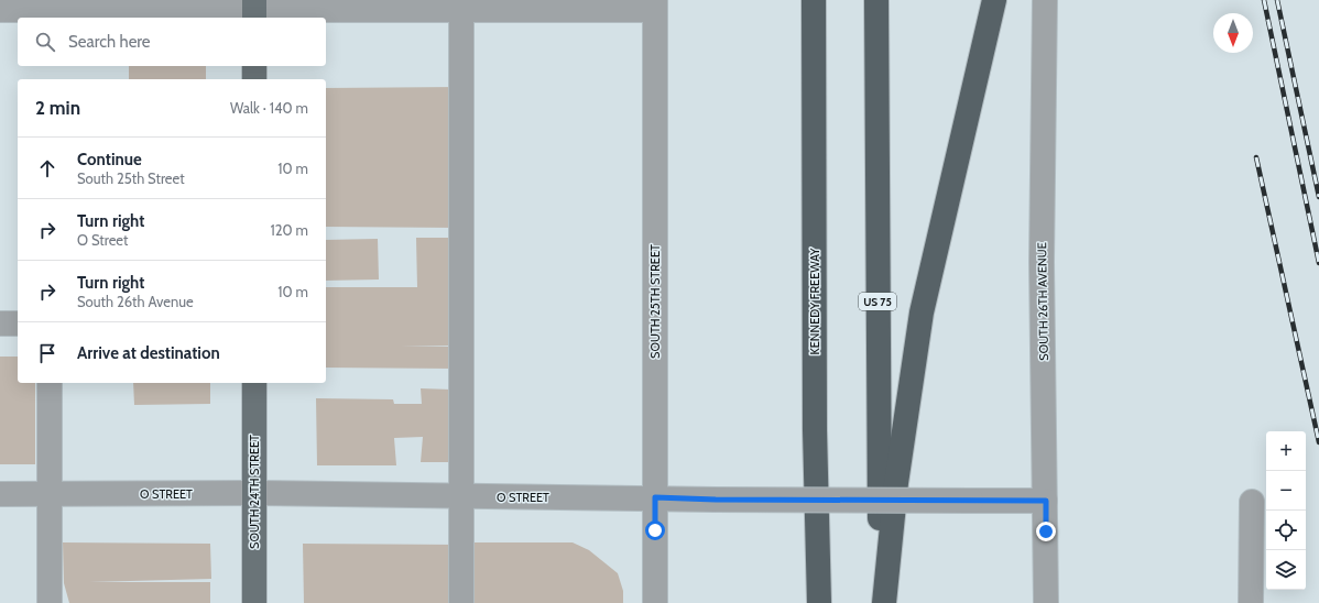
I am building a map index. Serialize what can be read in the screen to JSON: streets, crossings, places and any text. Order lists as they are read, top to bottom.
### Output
{
  "streets": {
    "highway": ["KENNEDY FREEWAY", "US 75"],
    "main road": ["SOUTH 24TH STREET"],
    "street": ["SOUTH 25TH STREET", "SOUTH 26TH AVENUE", "O STREET"]
  },
  "crossings": [
    ["SOUTH 25TH STREET", "O STREET"],
    ["SOUTH 26TH AVENUE", "O STREET"],
    ["SOUTH 24TH STREET", "O STREET"]
  ],
  "north": "bottom",
  "page": {
    "search": "Search here",
    "heading": ["2 min", "Walk · 140 m"],
    "list": [
      ["Continue", "South 25th Street", "10 m"],
      ["Turn right", "O Street", "120 m"],
      ["Turn right", "South 26th Avenue", "10 m"],
      "Arrive at destination"
    ],
    "map_buttons": ["+", "−"]
  }
}
